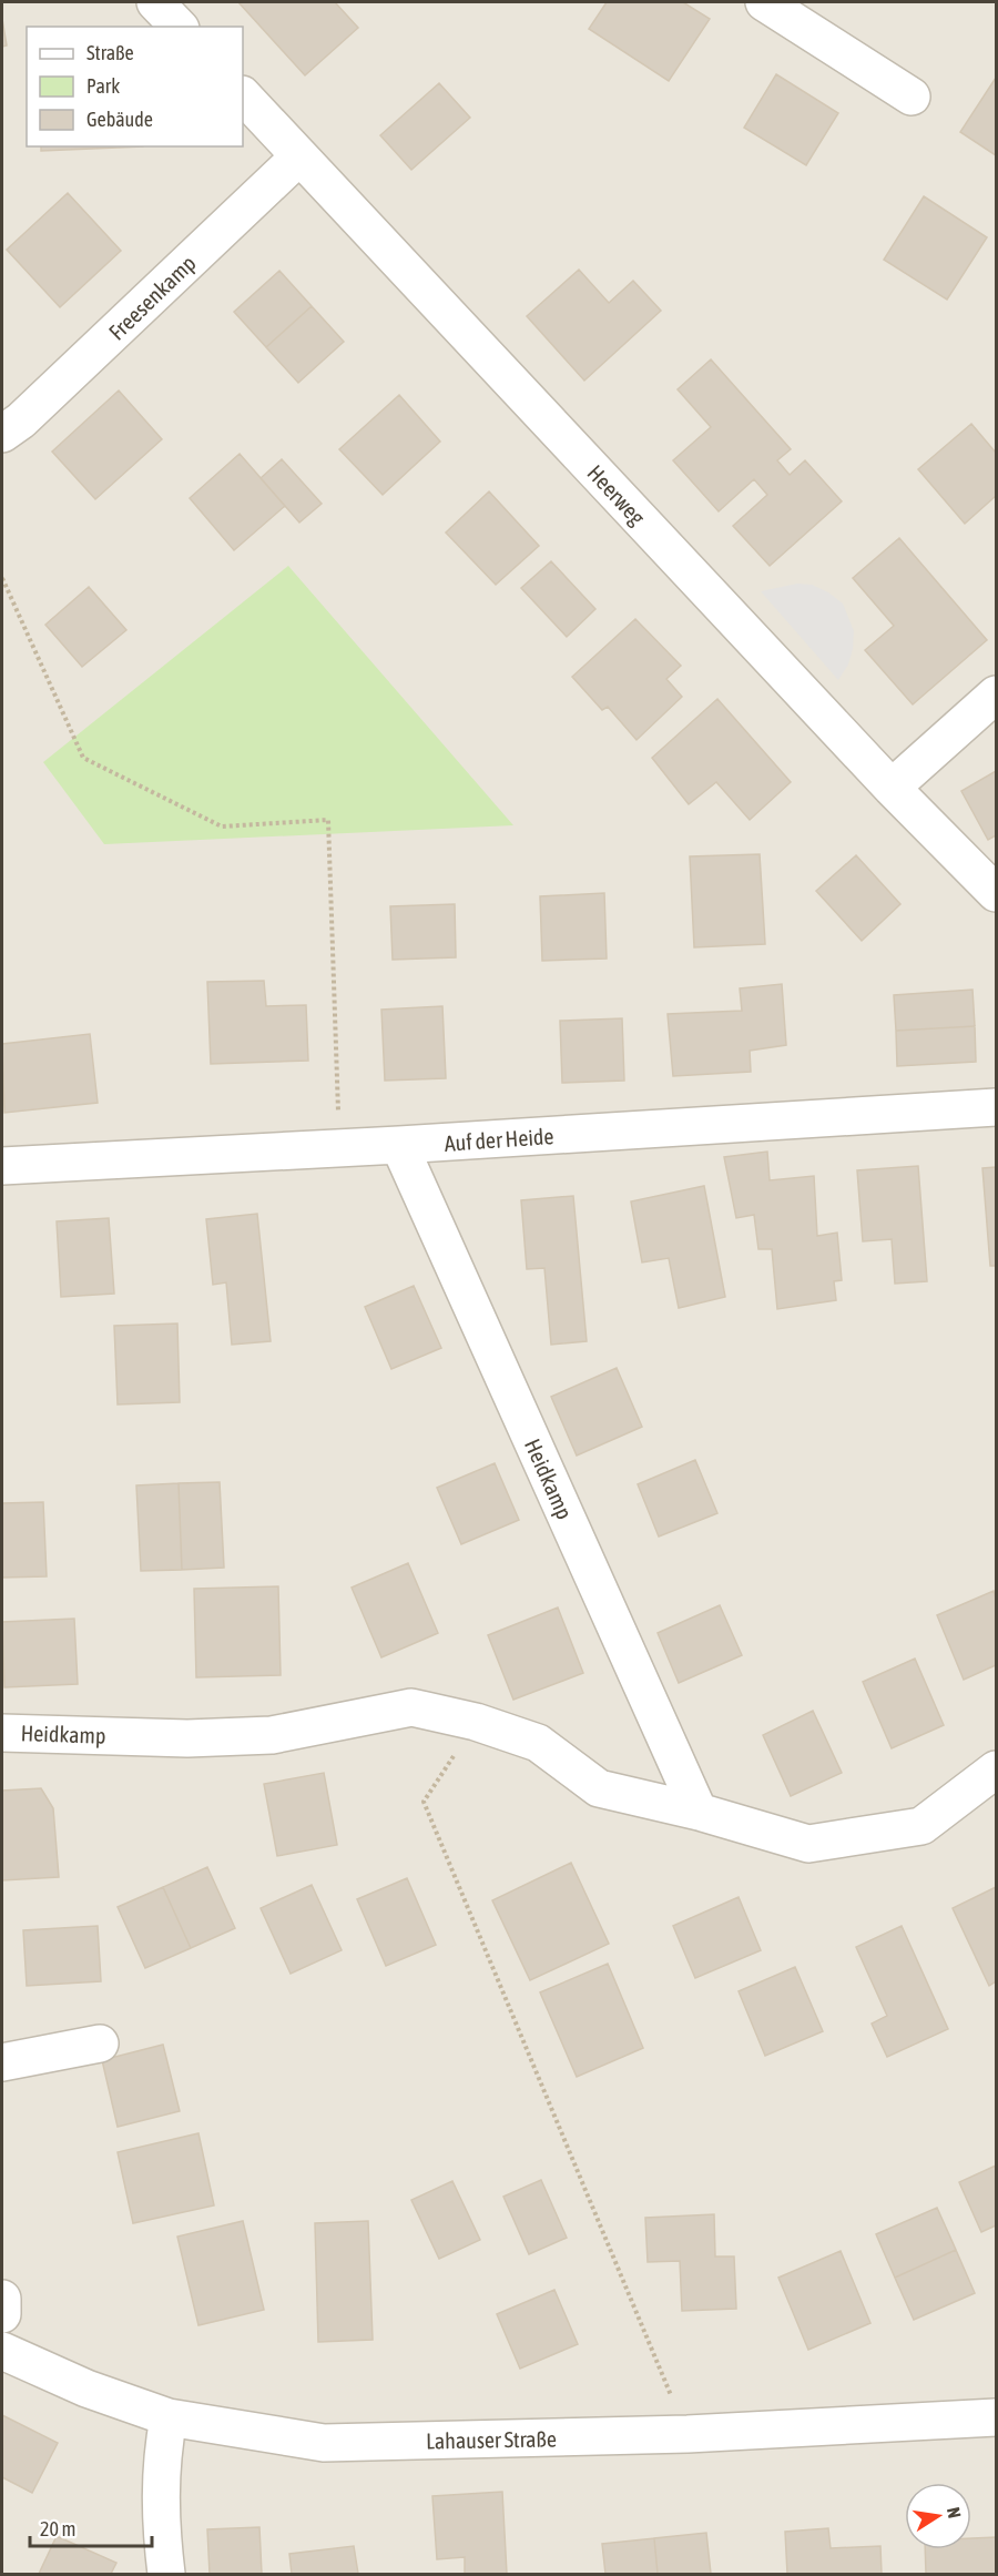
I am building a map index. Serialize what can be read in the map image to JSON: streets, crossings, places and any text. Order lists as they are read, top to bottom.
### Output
{
  "streets": {
    "street": [
      "Freesenkamp",
      "Heerweg",
      "Auf der Heide",
      "Heidkamp",
      "Lahauser Straße"
    ]
  },
  "crossings": [
    ["Freesenkamp", "Heerweg"],
    ["Auf der Heide", "Heidkamp"]
  ],
  "legend": ["Straße", "Park", "Gebäude"],
  "scale_bar": "20 m",
  "north": "right"
}
